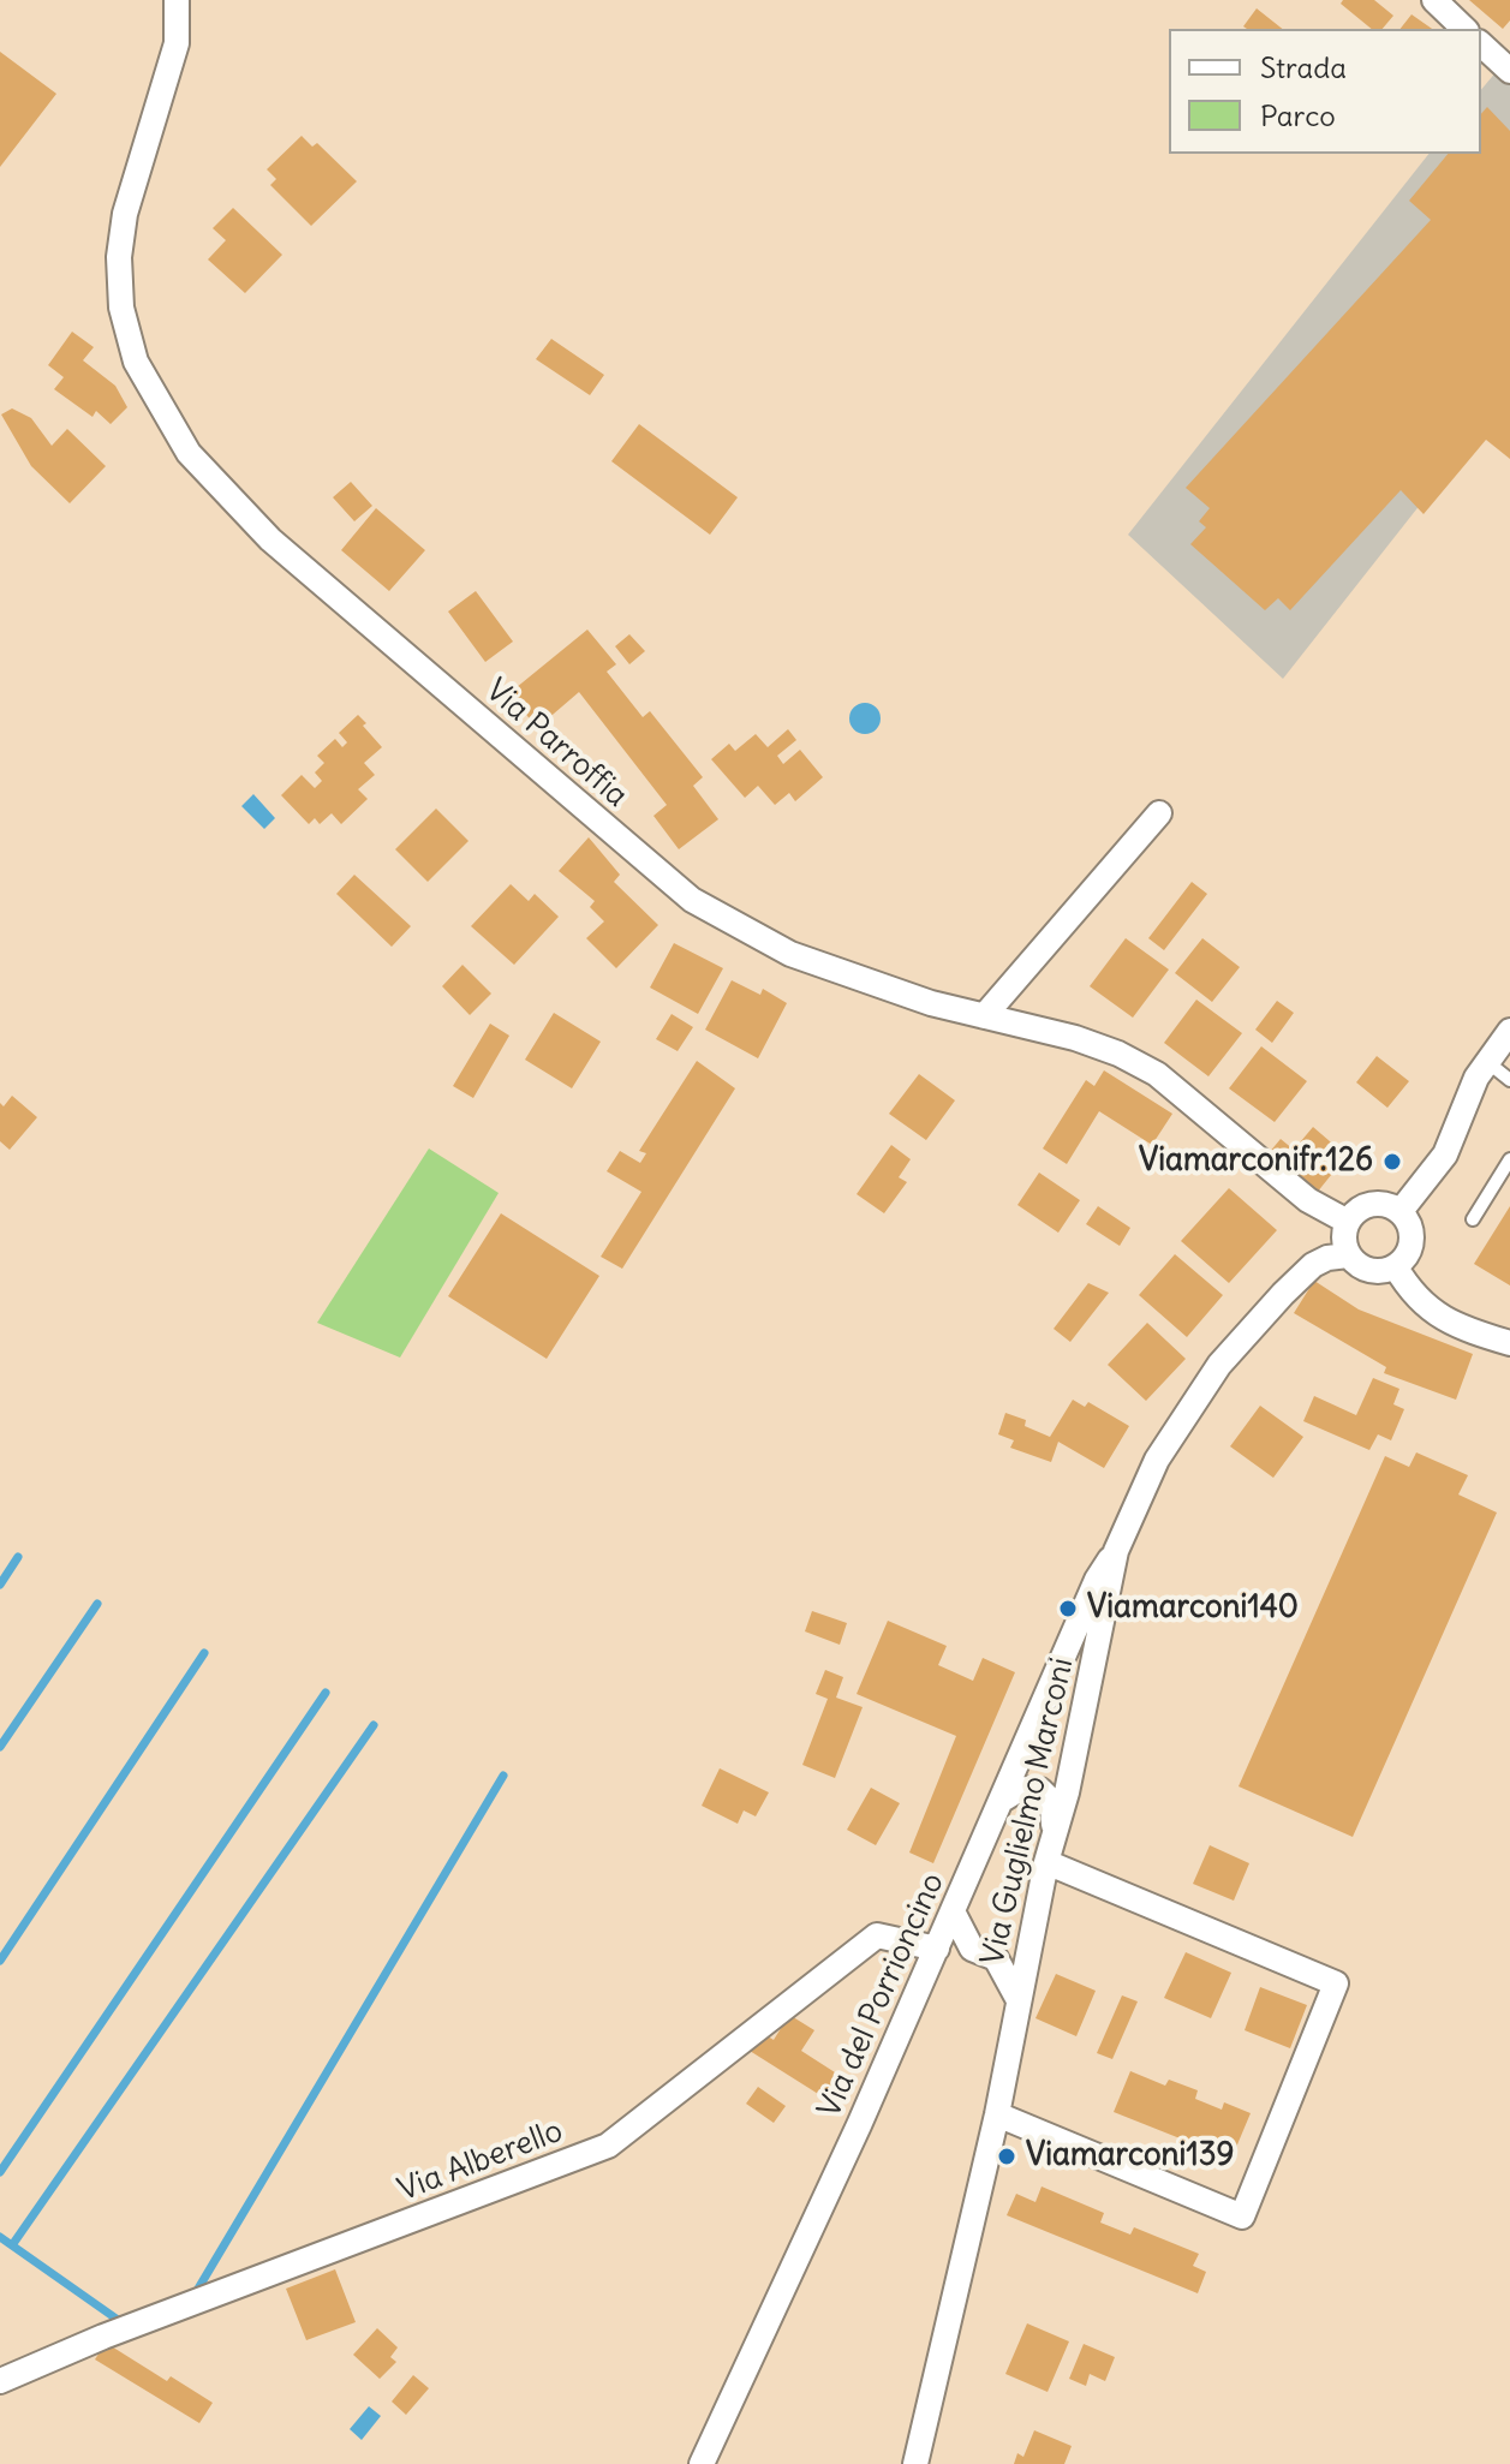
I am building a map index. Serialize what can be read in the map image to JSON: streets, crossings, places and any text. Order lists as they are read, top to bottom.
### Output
{
  "streets": {
    "street": [
      "Via Parroffia",
      "Via Guglielmo Marconi",
      "Via del Porrioncino",
      "Via Alberello"
    ]
  },
  "crossings": [
    ["Via Parroffia", "Via Guglielmo Marconi"],
    ["Via Guglielmo Marconi", "Via del Porrioncino"],
    ["Via del Porrioncino", "Via Alberello"]
  ],
  "places": ["Viamarconifr.126", "Viamarconi140", "Viamarconi139"],
  "legend": ["Strada", "Parco"]
}
